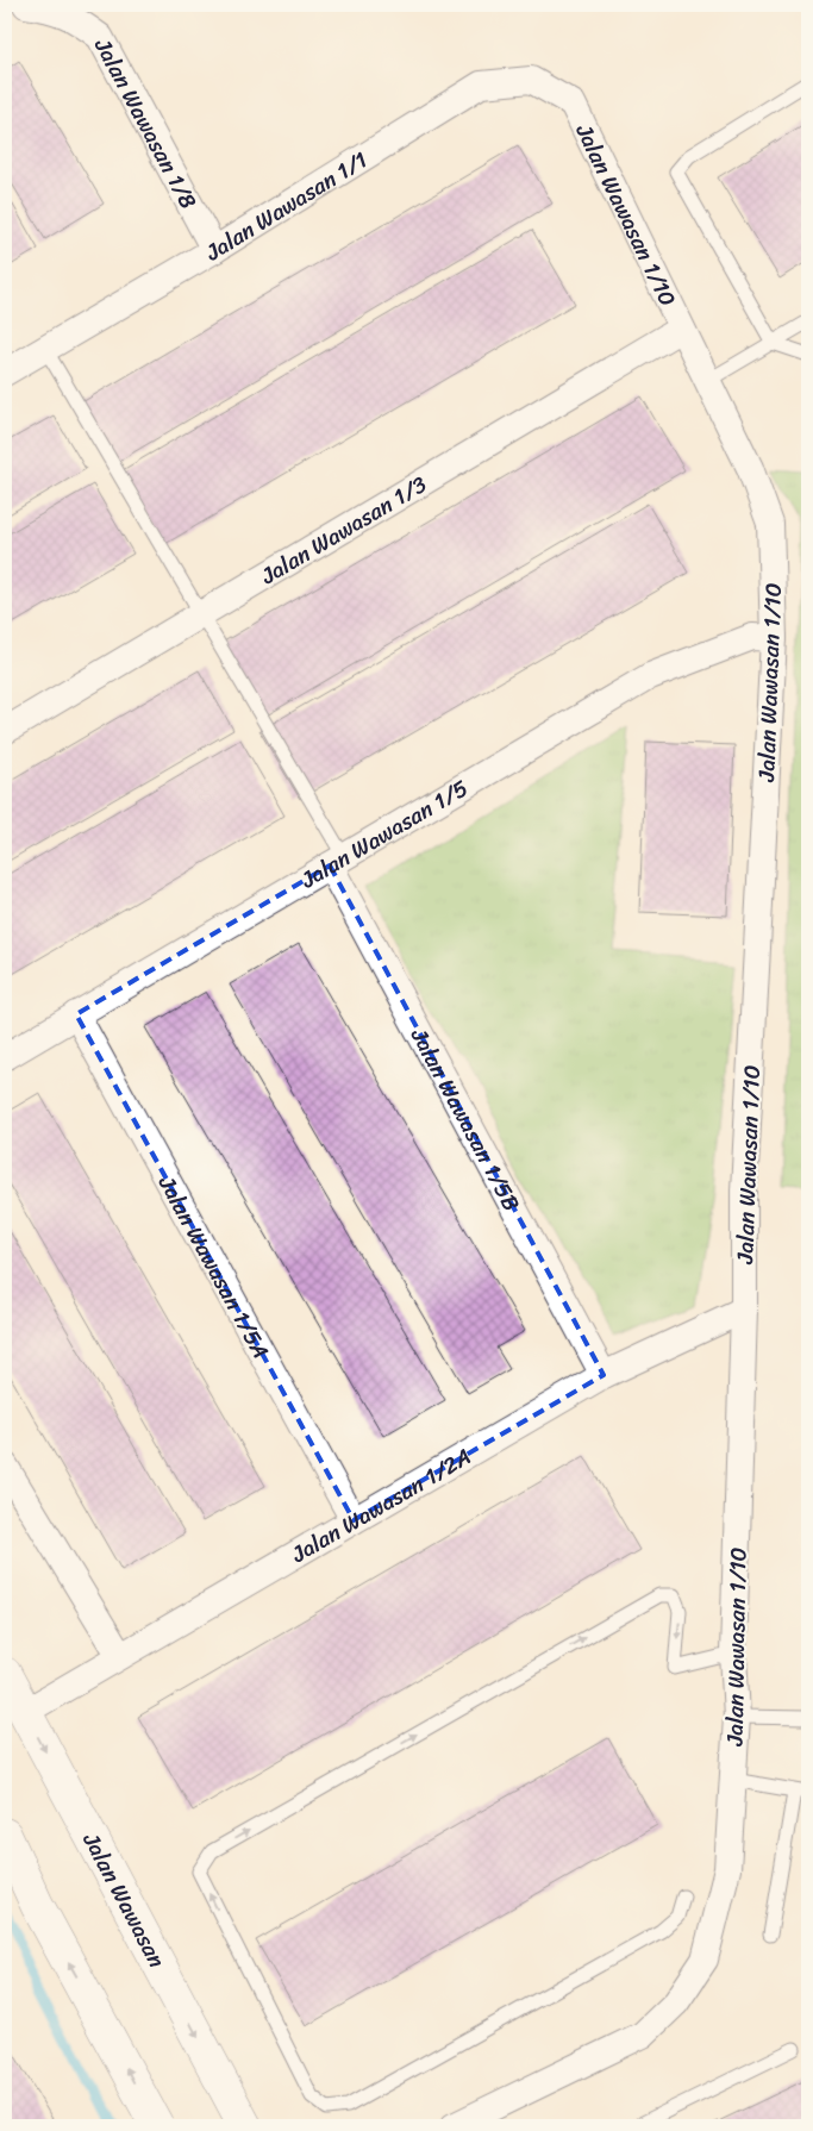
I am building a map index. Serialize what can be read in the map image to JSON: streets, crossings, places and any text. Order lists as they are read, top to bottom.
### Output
{
  "streets": {
    "main road": ["Jalan Wawasan"],
    "street": [
      "Jalan Wawasan 1/8",
      "Jalan Wawasan 1/1",
      "Jalan Wawasan 1/10",
      "Jalan Wawasan 1/3",
      "Jalan Wawasan 1/5",
      "Jalan Wawasan 1/5B",
      "Jalan Wawasan 1/5A",
      "Jalan Wawasan 1/2A"
    ]
  },
  "crossings": [
    ["Jalan Wawasan 1/8", "Jalan Wawasan 1/1"],
    ["Jalan Wawasan 1/1", "Jalan Wawasan 1/10"],
    ["Jalan Wawasan 1/10", "Jalan Wawasan 1/3"],
    ["Jalan Wawasan 1/10", "Jalan Wawasan 1/5"],
    ["Jalan Wawasan 1/10", "Jalan Wawasan 1/2A"],
    ["Jalan Wawasan 1/5", "Jalan Wawasan 1/5B"],
    ["Jalan Wawasan 1/5", "Jalan Wawasan 1/5A"],
    ["Jalan Wawasan 1/5B", "Jalan Wawasan 1/2A"],
    ["Jalan Wawasan 1/5A", "Jalan Wawasan 1/2A"],
    ["Jalan Wawasan 1/2A", "Jalan Wawasan"]
  ]
}
